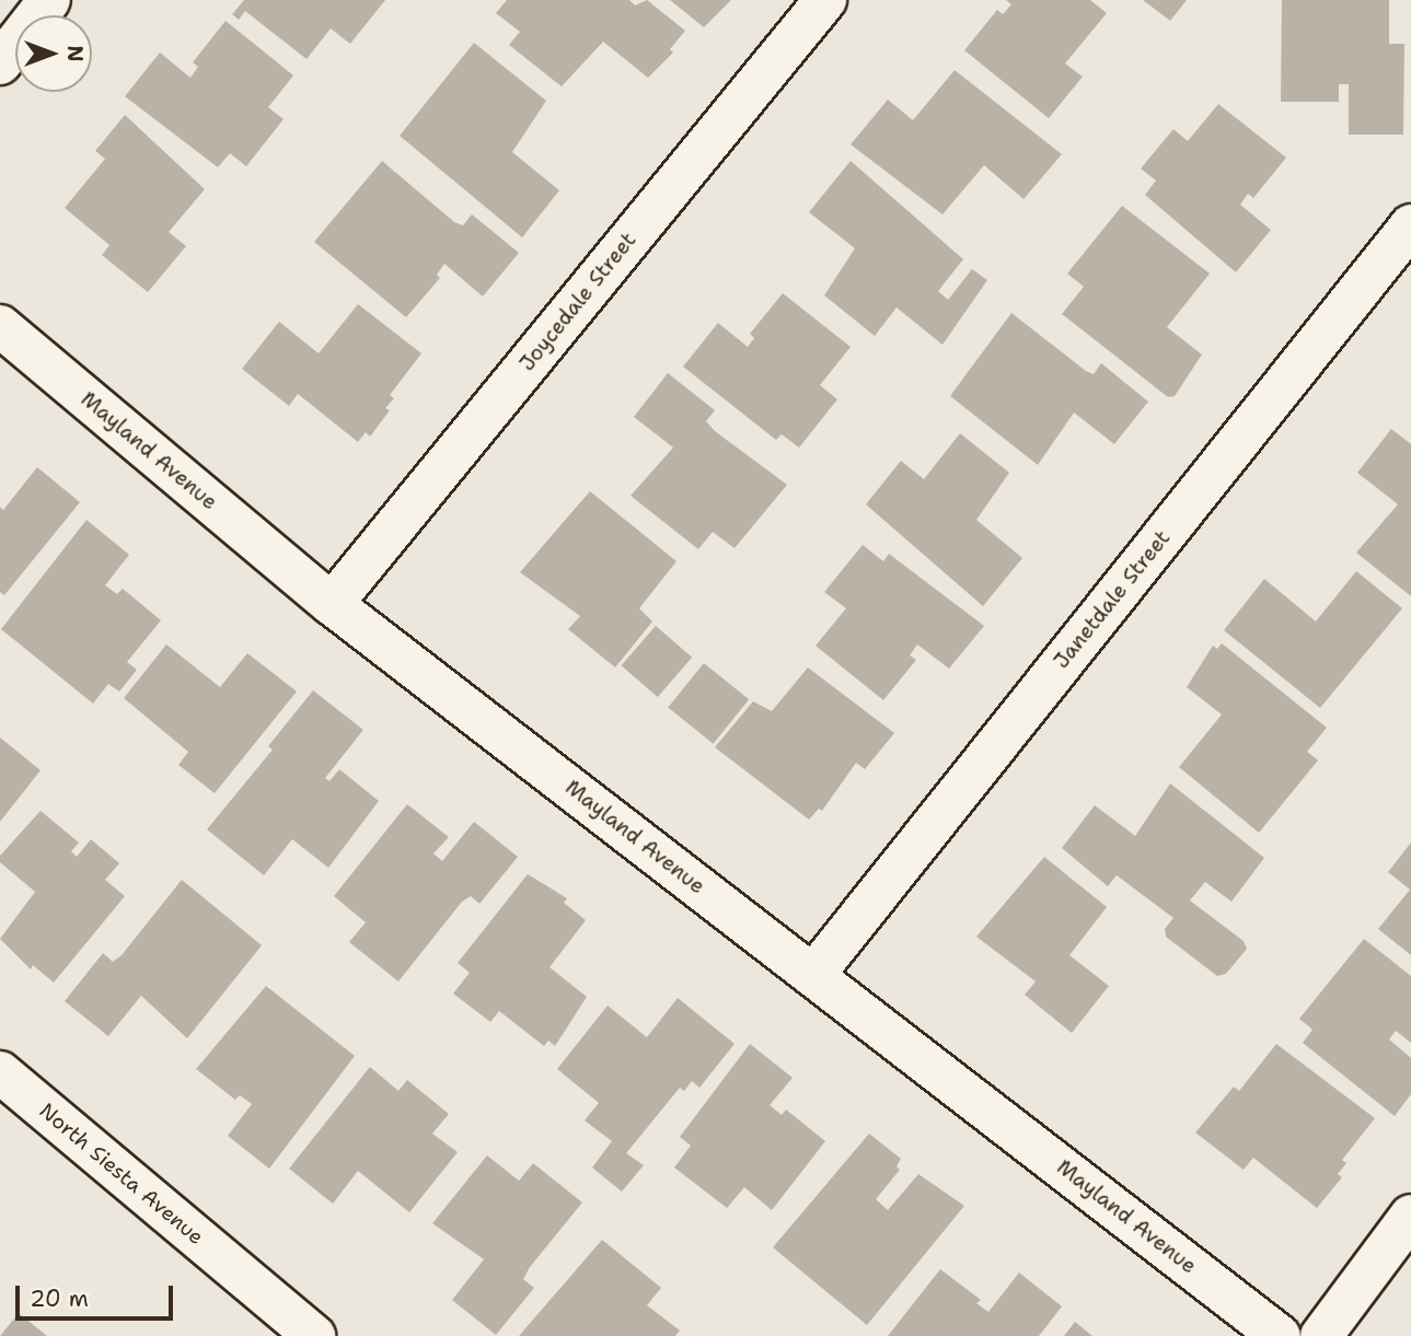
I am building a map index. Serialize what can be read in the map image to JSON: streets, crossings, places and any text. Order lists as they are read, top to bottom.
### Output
{
  "streets": {
    "street": [
      "Joycedale Street",
      "Mayland Avenue",
      "Janetdale Street",
      "North Siesta Avenue"
    ]
  },
  "crossings": [
    ["Joycedale Street", "Mayland Avenue"],
    ["Mayland Avenue", "Janetdale Street"]
  ],
  "scale_bar": "20 m",
  "north": "right"
}
